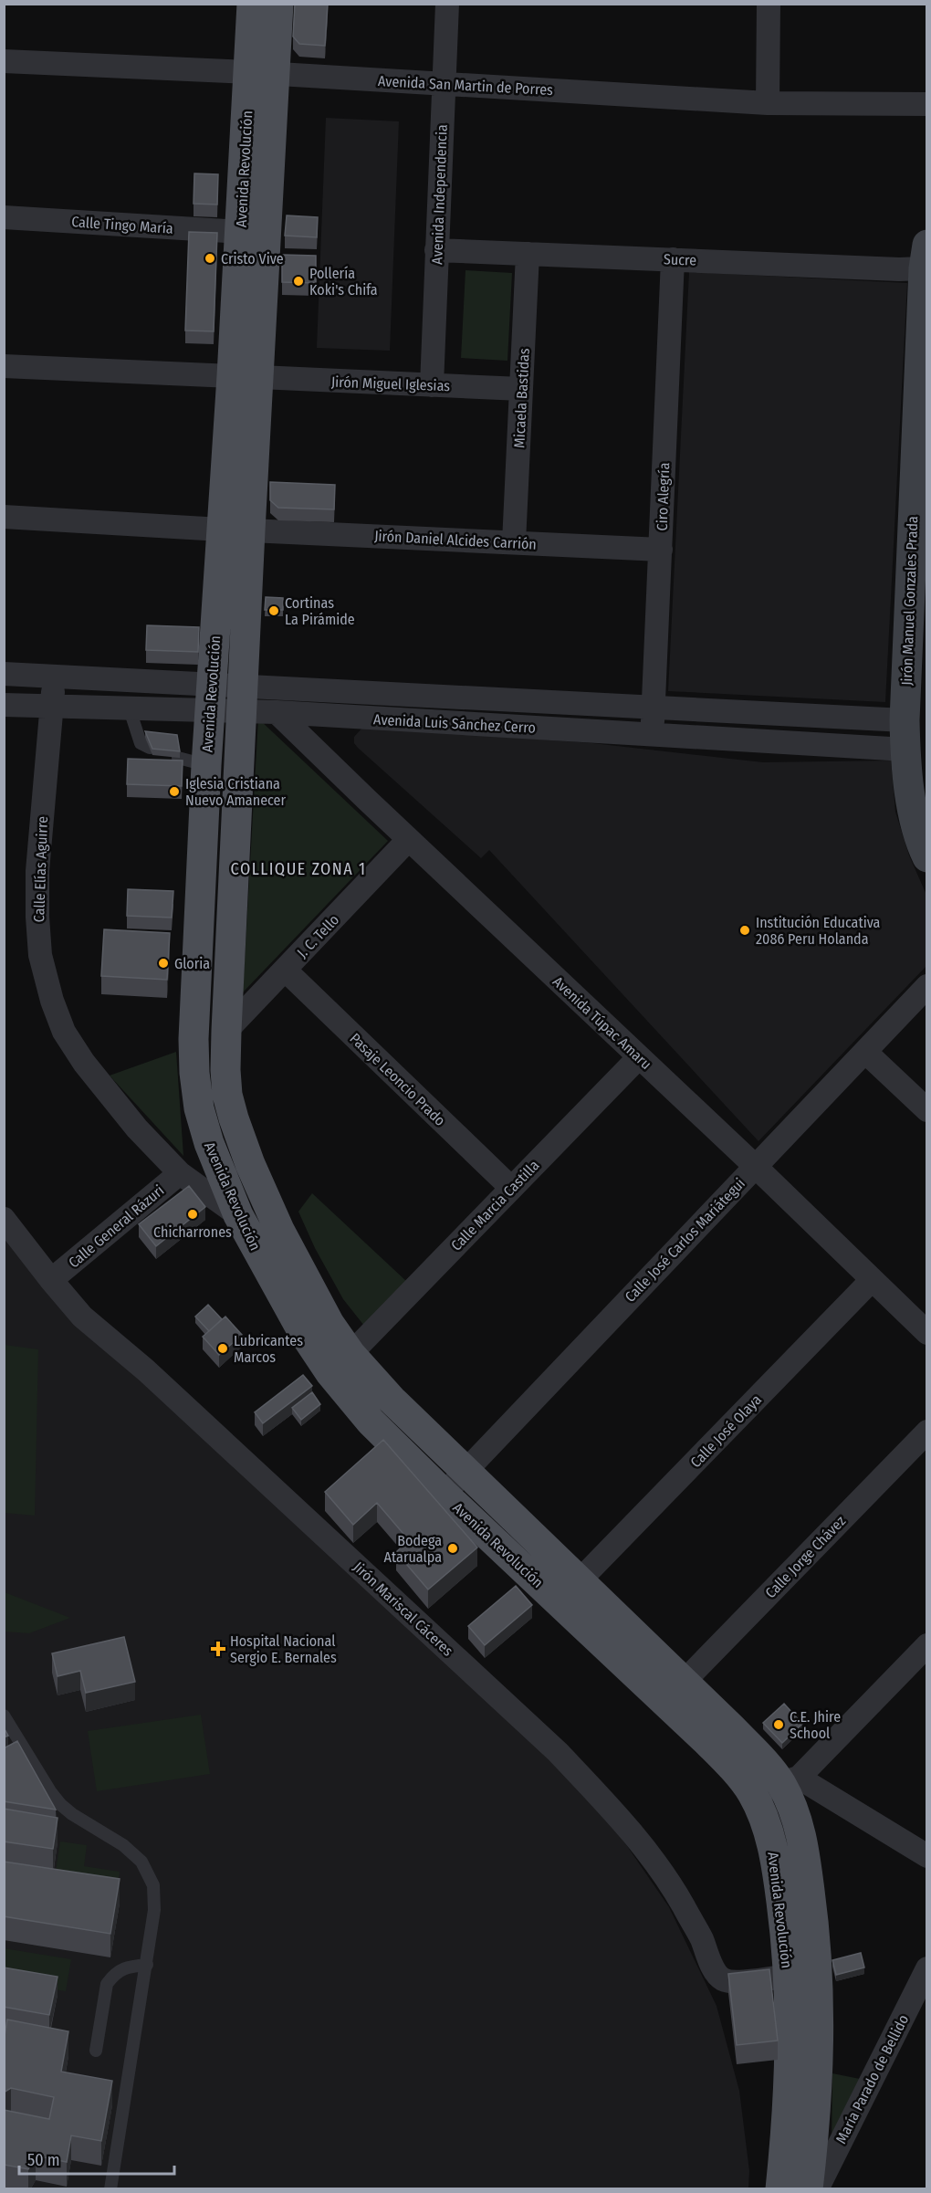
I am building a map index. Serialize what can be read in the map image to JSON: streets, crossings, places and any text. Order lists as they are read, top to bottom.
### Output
{
  "streets": {
    "main road": ["Avenida Revolución"],
    "street": [
      "Avenida San Martin de Porres",
      "Avenida Independencia",
      "Calle Tingo María",
      "Sucre",
      "Jirón Miguel Iglesias",
      "Micaela Bastidas",
      "Ciro Alegría",
      "Jirón Daniel Alcides Carrión",
      "Jirón Manuel Gonzales Prada",
      "Avenida Luis Sánchez Cerro",
      "Calle Elías Aguirre",
      "J. C. Tello",
      "Avenida Túpac Amaru",
      "Pasaje Leoncio Prado",
      "Calle Marcia Castilla",
      "Calle General Rázuri",
      "Calle José Carlos Mariátegui",
      "Calle José Olaya",
      "Calle Jorge Chávez",
      "Jirón Mariscal Cáceres",
      "María Parado de Bellido"
    ]
  },
  "crossings": [
    ["Avenida San Martin de Porres", "Avenida Revolución"],
    ["Avenida San Martin de Porres", "Avenida Independencia"],
    ["Avenida Revolución", "Calle Tingo María"],
    ["Avenida Revolución", "Jirón Miguel Iglesias"],
    ["Avenida Revolución", "Jirón Daniel Alcides Carrión"],
    ["Avenida Revolución", "Avenida Luis Sánchez Cerro"],
    ["Avenida Revolución", "Calle Elías Aguirre"],
    ["Avenida Revolución", "J. C. Tello"],
    ["Avenida Revolución", "Calle Marcia Castilla"],
    ["Avenida Revolución", "Calle José Carlos Mariátegui"],
    ["Avenida Revolución", "Calle José Olaya"],
    ["Avenida Revolución", "Calle Jorge Chávez"],
    ["Avenida Revolución", "Jirón Mariscal Cáceres"],
    ["Avenida Independencia", "Sucre"],
    ["Avenida Independencia", "Jirón Miguel Iglesias"],
    ["Sucre", "Micaela Bastidas"],
    ["Sucre", "Ciro Alegría"],
    ["Sucre", "Jirón Manuel Gonzales Prada"],
    ["Jirón Miguel Iglesias", "Micaela Bastidas"],
    ["Micaela Bastidas", "Jirón Daniel Alcides Carrión"],
    ["Ciro Alegría", "Jirón Daniel Alcides Carrión"],
    ["Ciro Alegría", "Avenida Luis Sánchez Cerro"],
    ["Jirón Manuel Gonzales Prada", "Avenida Luis Sánchez Cerro"],
    ["Avenida Luis Sánchez Cerro", "Calle Elías Aguirre"],
    ["Avenida Luis Sánchez Cerro", "Avenida Túpac Amaru"],
    ["Calle Elías Aguirre", "Calle General Rázuri"],
    ["J. C. Tello", "Avenida Túpac Amaru"],
    ["J. C. Tello", "Pasaje Leoncio Prado"],
    ["Avenida Túpac Amaru", "Calle Marcia Castilla"],
    ["Avenida Túpac Amaru", "Calle José Carlos Mariátegui"],
    ["Avenida Túpac Amaru", "Calle José Olaya"],
    ["Pasaje Leoncio Prado", "Calle Marcia Castilla"],
    ["Calle General Rázuri", "Jirón Mariscal Cáceres"]
  ],
  "districts": ["COLLIQUE ZONA 1"],
  "places": {
    "other": [
      "Cristo Vive",
      "Pollería Koki's Chifa",
      "Cortinas La Pirámide",
      "Iglesia Cristiana Nuevo Amanecer",
      "Institución Educativa 2086 Peru Holanda",
      "Gloria",
      "Chicharrones",
      "Lubricantes Marcos",
      "Bodega Atarualpa",
      "C.E. Jhire School"
    ],
    "health": ["Hospital Nacional Sergio E. Bernales"]
  },
  "scale_bar": "50 m"
}
